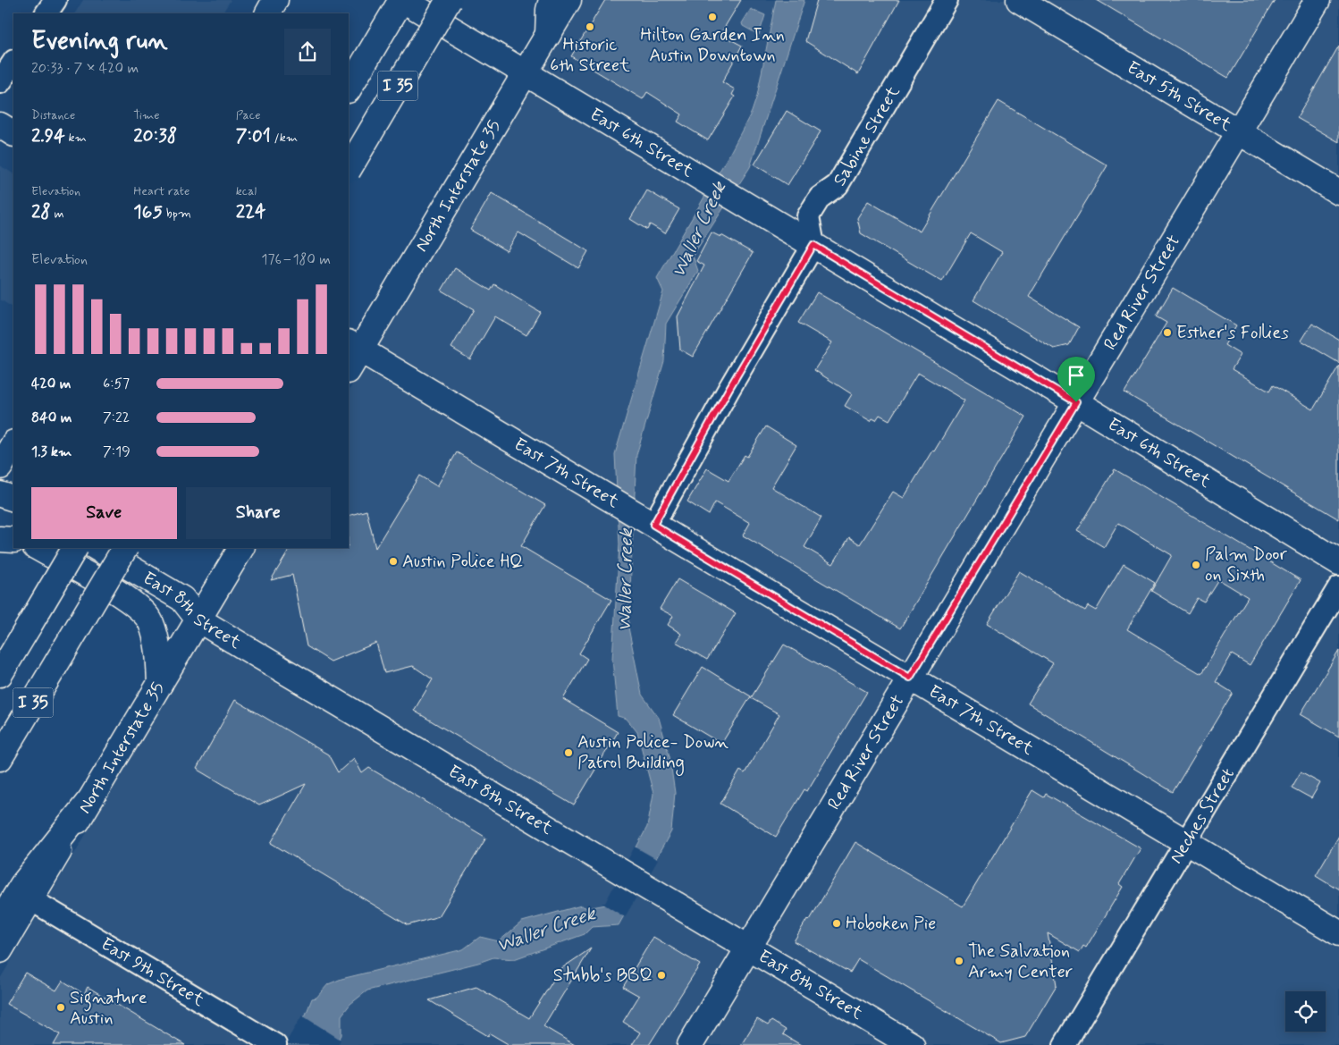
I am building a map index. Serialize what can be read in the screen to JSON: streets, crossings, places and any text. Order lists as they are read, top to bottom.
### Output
{
  "streets": {
    "main road": [
      "I 35",
      "East 5th Street",
      "East 6th Street",
      "North Interstate 35",
      "Red River Street",
      "East 7th Street",
      "East 8th Street"
    ],
    "street": ["Sabine Street", "Neches Street", "East 9th Street"]
  },
  "crossings": [
    ["I 35", "East 6th Street"],
    ["East 5th Street", "Red River Street"],
    ["Sabine Street", "East 6th Street"],
    ["East 6th Street", "North Interstate 35"],
    ["East 6th Street", "Red River Street"],
    ["North Interstate 35", "East 7th Street"],
    ["North Interstate 35", "East 8th Street"],
    ["North Interstate 35", "East 9th Street"],
    ["Red River Street", "East 7th Street"],
    ["Red River Street", "East 8th Street"],
    ["East 7th Street", "Neches Street"]
  ],
  "water": ["Waller Creek"],
  "places": [
    "Hilton Garden Inn Austin Downtown",
    "Historic 6th Street",
    "Esther's Follies",
    "Austin Police HQ",
    "Palm Door on Sixth",
    "Austin Police- Down Patrol Building",
    "Hoboken Pie",
    "The Salvation Army Center",
    "Stubb's BBQ",
    "Signature Austin"
  ],
  "page": {
    "heading": ["Evening run", "20:33 · 7 × 420 m"],
    "stats": [
      ["Distance", "2.94 km"],
      ["Time", "20:38"],
      ["Pace", "7:01 /km"],
      ["Elevation", "28 m"],
      ["Heart rate", "165 bpm"],
      ["kcal", "224"]
    ],
    "chart": ["Elevation", "176–180 m"],
    "list": [
      {
        "name": "420 m",
        "note": "6:57"
      },
      {
        "name": "840 m",
        "note": "7:22"
      },
      {
        "name": "1.3 km",
        "note": "7:19"
      }
    ],
    "buttons": ["Save", "Share"]
  }
}
